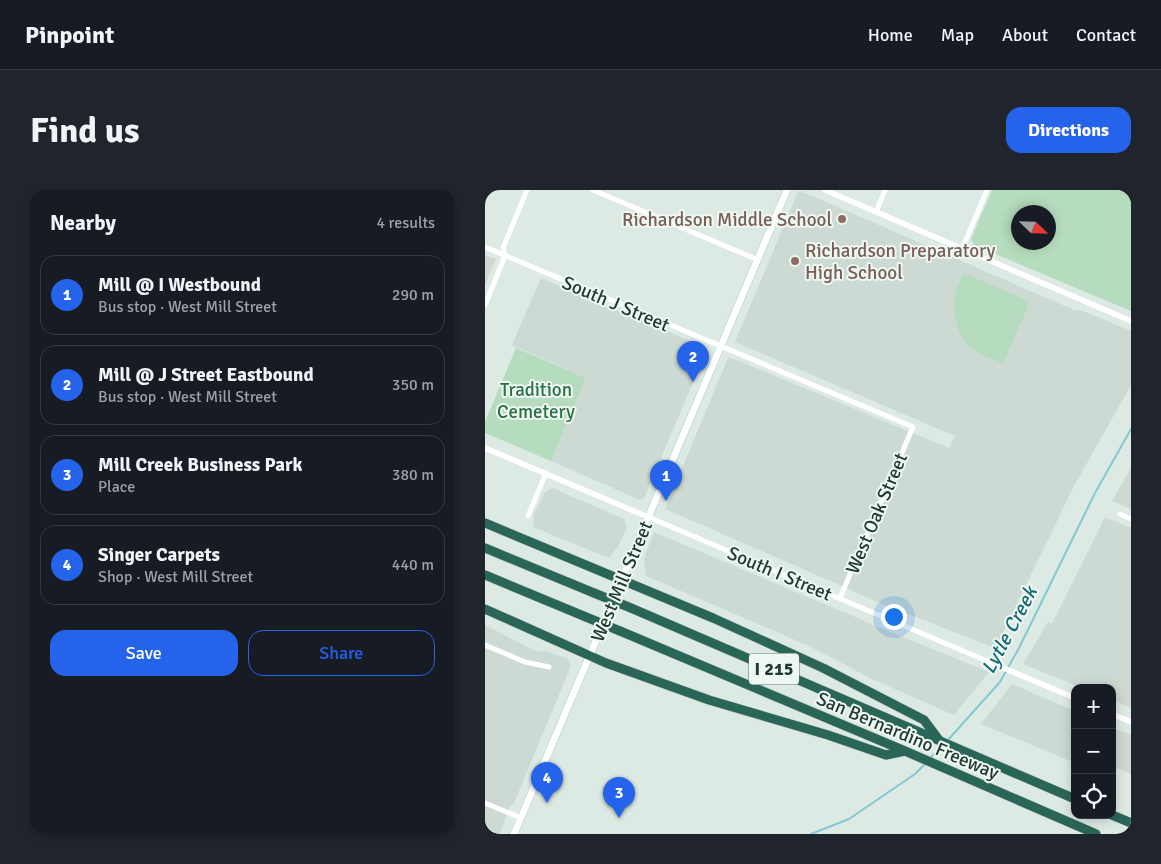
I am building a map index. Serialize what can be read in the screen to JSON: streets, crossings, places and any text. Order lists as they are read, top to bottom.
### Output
{
  "streets": {
    "highway": ["I 215", "San Bernardino Freeway"],
    "main road": ["West Mill Street"],
    "street": ["South J Street", "West Oak Street", "South I Street"]
  },
  "crossings": [
    ["South J Street", "West Oak Street"],
    ["South J Street", "West Mill Street"],
    ["West Oak Street", "South I Street"],
    ["South I Street", "West Mill Street"]
  ],
  "water": ["Lytle Creek"],
  "parks": ["Tradition Cemetery"],
  "places": ["Richardson Middle School", "Richardson Preparatory High School"],
  "north": "bottom right",
  "page": {
    "header": "Pinpoint",
    "nav": [
      "Home",
      "Map",
      "About",
      "Contact"
    ],
    "buttons": [
      "Directions",
      ["Save", "Share"]
    ],
    "title": "Find us",
    "heading": ["Nearby", "4 results"],
    "list": [
      {
        "mark": "1",
        "name": "Mill @ I Westbound",
        "note": "Bus stop · West Mill Street",
        "value": "290 m"
      },
      {
        "mark": "2",
        "name": "Mill @ J Street Eastbound",
        "note": "Bus stop · West Mill Street",
        "value": "350 m"
      },
      {
        "mark": "3",
        "name": "Mill Creek Business Park",
        "note": "Place",
        "value": "380 m"
      },
      {
        "mark": "4",
        "name": "Singer Carpets",
        "note": "Shop · West Mill Street",
        "value": "440 m"
      }
    ],
    "pins": [
      "2",
      "1",
      "4",
      "3"
    ],
    "map_buttons": ["+", "−"]
  }
}
